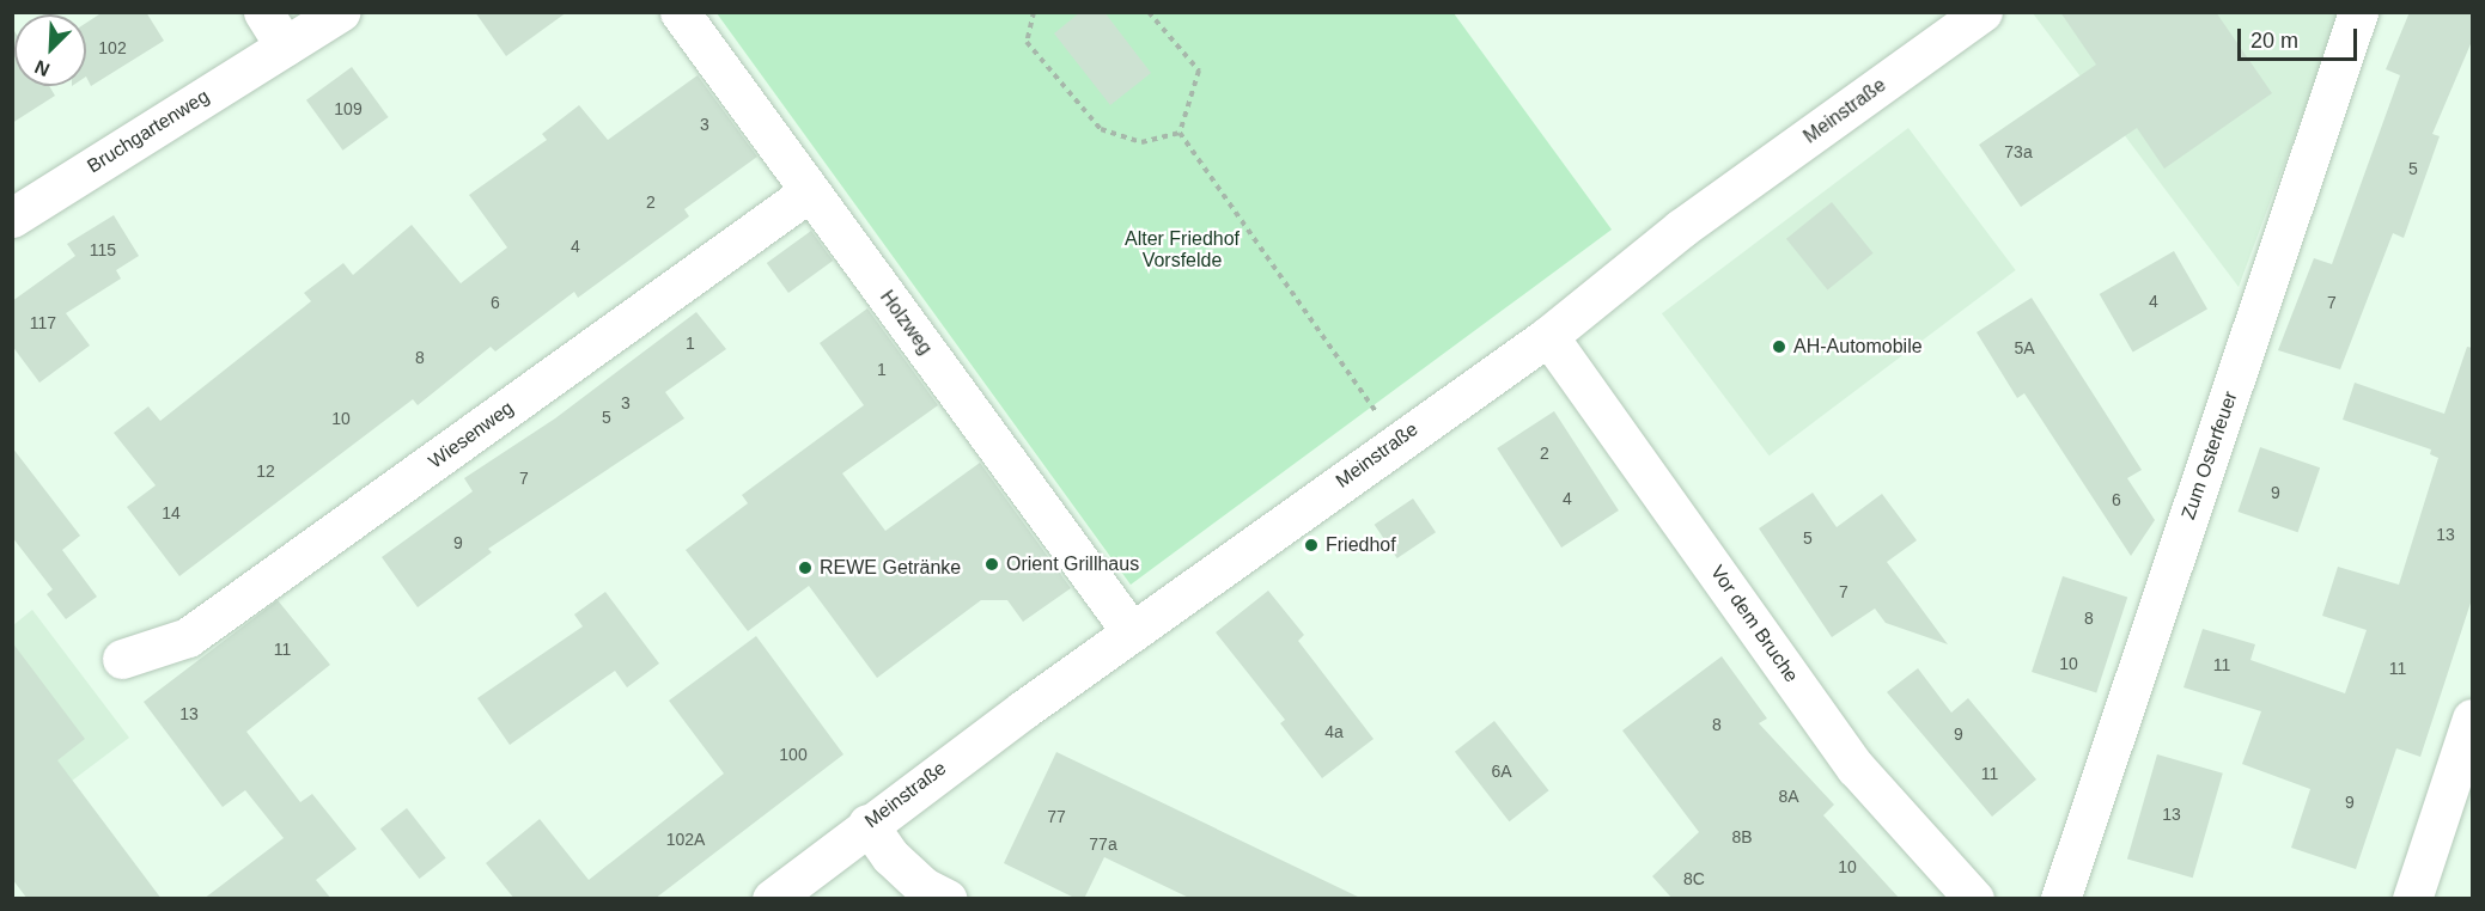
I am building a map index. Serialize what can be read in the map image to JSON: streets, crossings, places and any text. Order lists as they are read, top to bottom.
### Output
{
  "streets": {
    "street": [
      "Meinstraße",
      "Bruchgartenweg",
      "Holzweg",
      "Wiesenweg",
      "Zum Osterfeuer",
      "Vor dem Bruche"
    ]
  },
  "crossings": [
    ["Meinstraße", "Holzweg"],
    ["Meinstraße", "Vor dem Bruche"],
    ["Holzweg", "Wiesenweg"]
  ],
  "parks": ["Alter Friedhof Vorsfelde"],
  "places": [
    "AH-Automobile",
    "Friedhof",
    "Orient Grillhaus",
    "REWE Getränke"
  ],
  "house_numbers": [
    "102",
    "109",
    "3",
    "73a",
    "5",
    "2",
    "4",
    "115",
    "4",
    "6",
    "7",
    "117",
    "1",
    "5A",
    "8",
    "1",
    "3",
    "5",
    "10",
    "2",
    "12",
    "7",
    "9",
    "4",
    "6",
    "14",
    "13",
    "5",
    "9",
    "7",
    "8",
    "11",
    "10",
    "11",
    "11",
    "13",
    "8",
    "4a",
    "9",
    "100",
    "6A",
    "11",
    "8A",
    "9",
    "13",
    "77",
    "8B",
    "102A",
    "77a",
    "10",
    "8C"
  ],
  "scale_bar": "20 m",
  "north": "bottom left"
}
